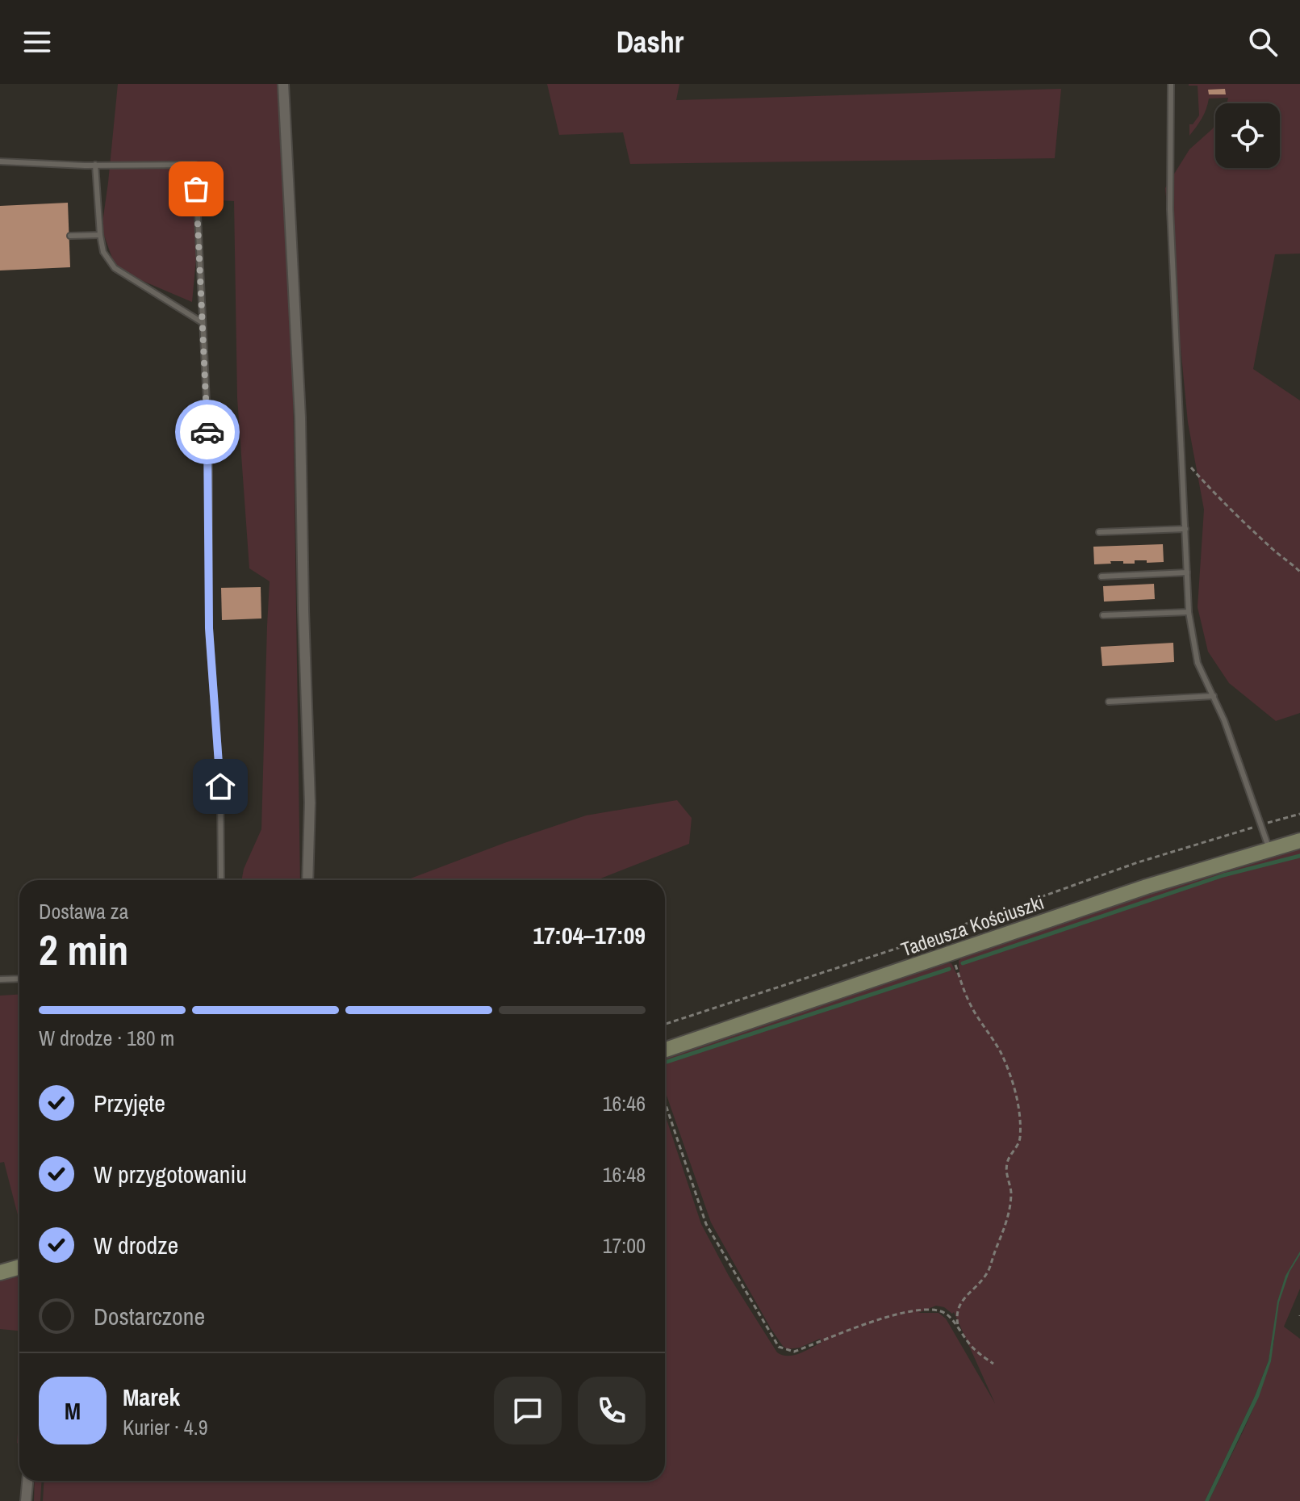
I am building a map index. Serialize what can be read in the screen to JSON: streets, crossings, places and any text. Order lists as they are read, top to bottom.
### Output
{
  "streets": {
    "main road": ["Tadeusza Kościuszki"]
  },
  "page": {
    "header": "Dashr",
    "heading": ["2 min", "Dostawa za", "17:04–17:09"],
    "panel": ["Marek", "Kurier · 4.9"],
    "bar": "W drodze · 180 m",
    "list": [
      ["Przyjęte", "16:46"],
      ["W przygotowaniu", "16:48"],
      ["W drodze", "17:00"],
      "Dostarczone"
    ],
    "round": "M"
  }
}
